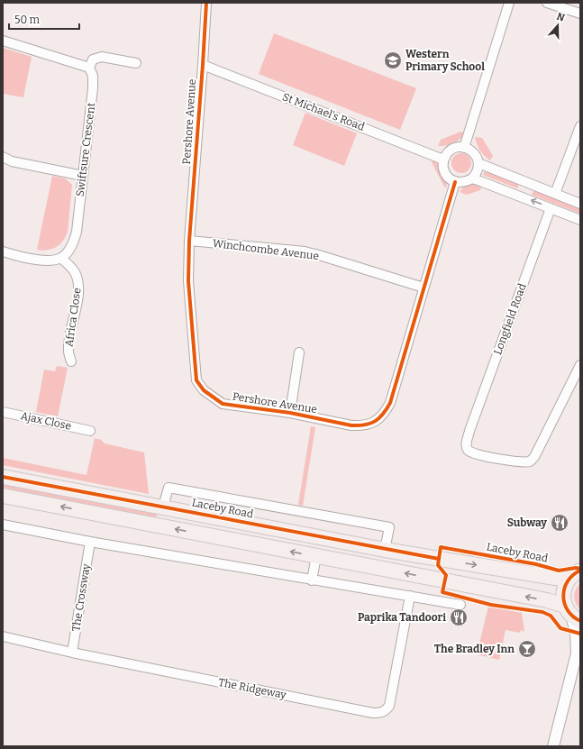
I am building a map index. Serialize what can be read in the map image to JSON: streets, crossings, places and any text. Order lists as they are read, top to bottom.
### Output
{
  "streets": {
    "highway": ["Laceby Road"],
    "street": [
      "St Michael's Road",
      "Pershore Avenue",
      "Swiftsure Crescent",
      "Winchcombe Avenue",
      "Africa Close",
      "Longfield Road",
      "Ajax Close",
      "The Crossway",
      "The Ridgeway"
    ]
  },
  "crossings": [
    ["St Michael's Road", "Pershore Avenue"],
    ["Pershore Avenue", "Winchcombe Avenue"],
    ["Swiftsure Crescent", "Africa Close"],
    ["The Crossway", "The Ridgeway"]
  ],
  "places": {
    "school or university": ["Western Primary School"],
    "restaurant": ["Subway", "Paprika Tandoori"],
    "bar": ["The Bradley Inn"]
  },
  "scale_bar": "50 m",
  "north": "top"
}
